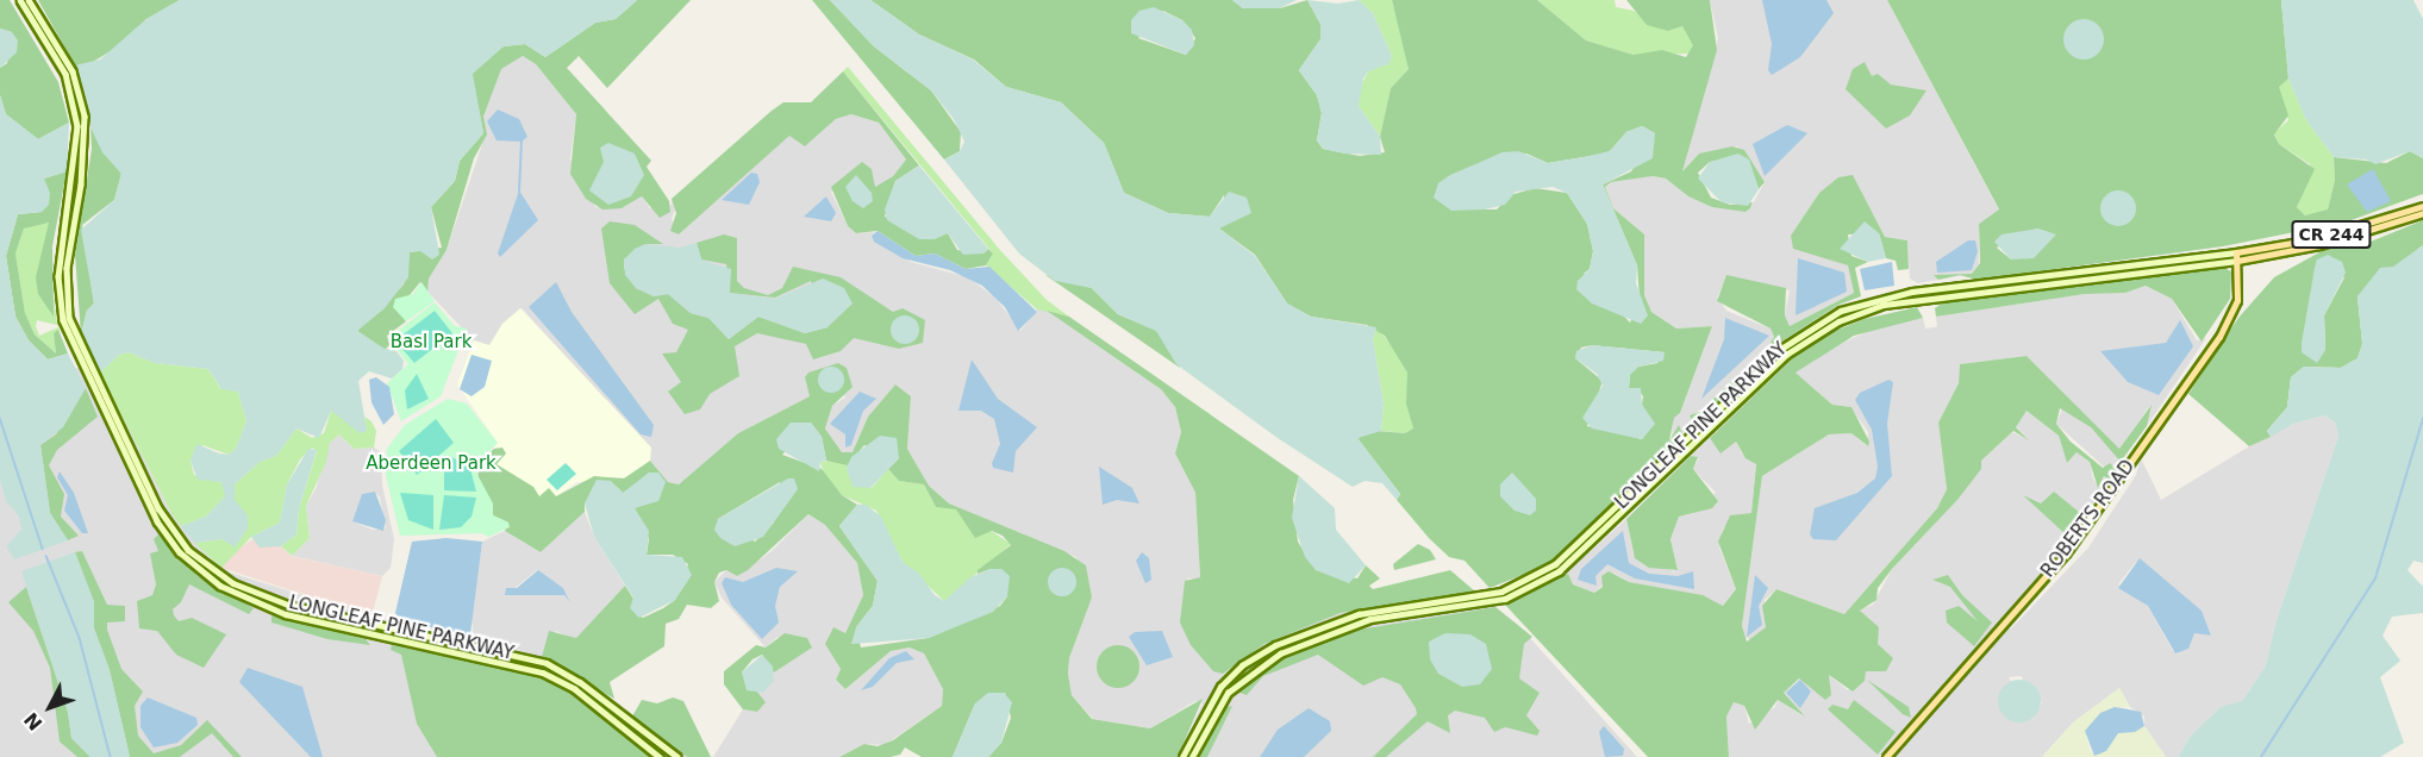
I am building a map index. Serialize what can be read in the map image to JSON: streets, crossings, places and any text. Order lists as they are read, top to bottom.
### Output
{
  "streets": {
    "main road": ["CR 244", "LONGLEAF PINE PARKWAY", "ROBERTS ROAD"]
  },
  "crossings": [
    ["LONGLEAF PINE PARKWAY", "ROBERTS ROAD"]
  ],
  "parks": ["Basl Park", "Aberdeen Park"],
  "north": "bottom left"
}
